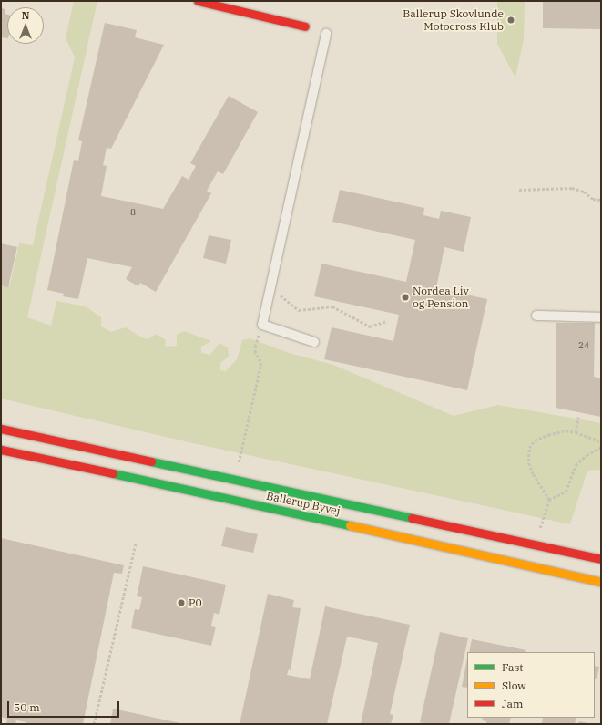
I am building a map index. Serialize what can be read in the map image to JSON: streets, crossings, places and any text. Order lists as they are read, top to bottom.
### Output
{
  "streets": {
    "main road": ["Ballerup Byvej"]
  },
  "places": ["Ballerup Skovlunde Motocross Klub", "Nordea Liv og Pension", "P0"],
  "house_numbers": ["8", "24"],
  "legend": ["Fast", "Slow", "Jam"],
  "scale_bar": "50 m",
  "north": "top"
}
